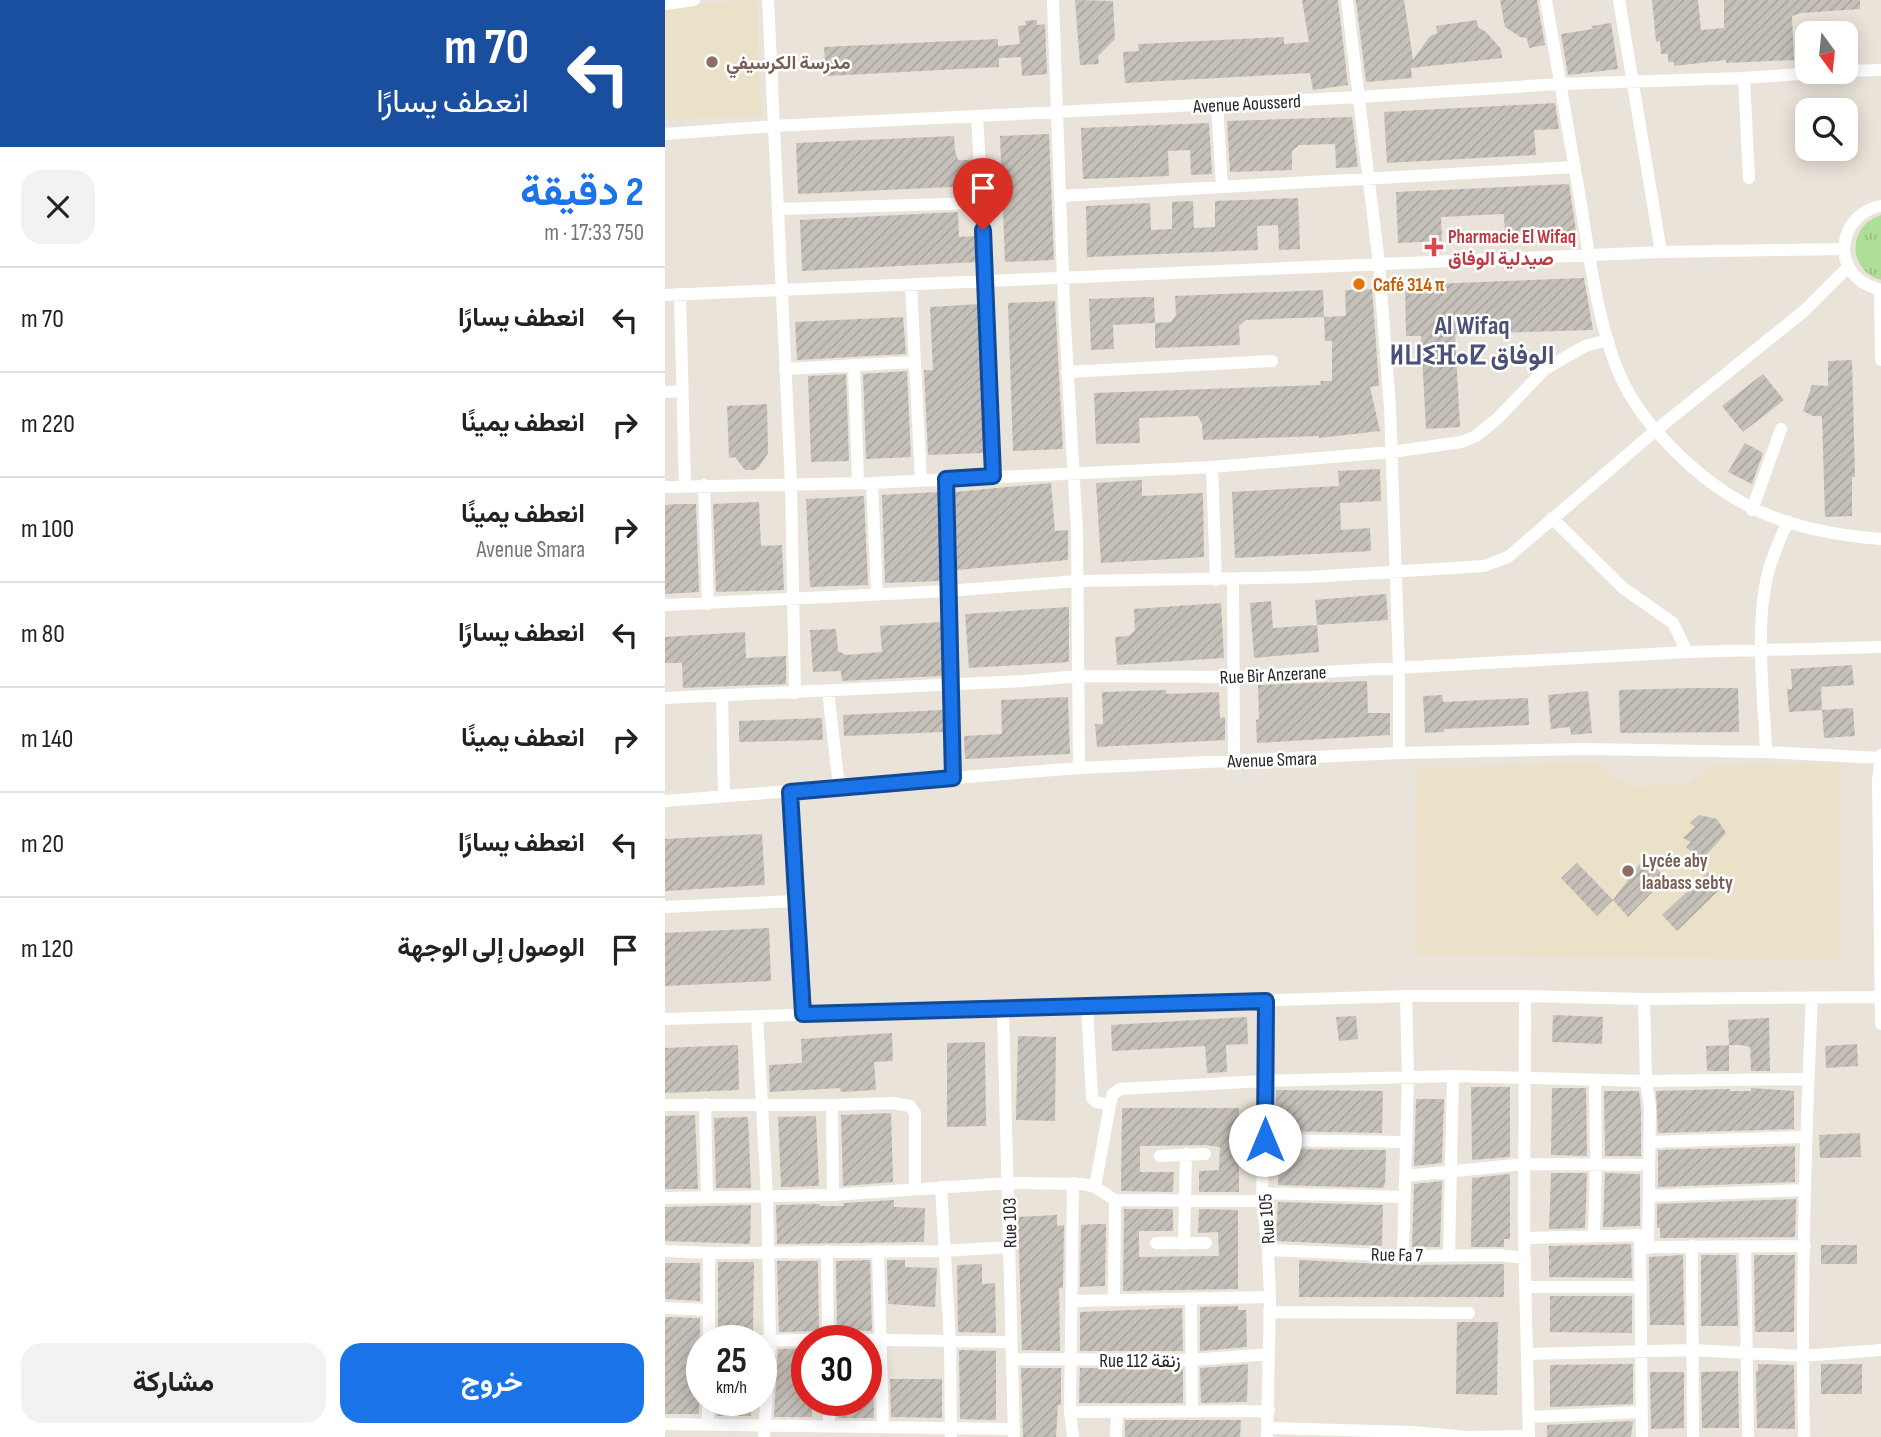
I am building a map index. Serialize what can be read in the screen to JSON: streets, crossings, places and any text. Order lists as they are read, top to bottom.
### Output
{
  "streets": {
    "street": [
      "Avenue Aousserd",
      "Rue Bir Anzerane",
      "Avenue Smara",
      "Rue 105",
      "Rue 103",
      "Rue Fa 7",
      "Rue 112 زنقة"
    ]
  },
  "crossings": [
    ["Rue 105", "Rue Fa 7"],
    ["Rue 105", "Rue 112 زنقة"],
    ["Rue 103", "Rue 112 زنقة"]
  ],
  "districts": ["Al Wifaq ⵍⵡⵉⴼⴰⵇ الوفاق"],
  "places": {
    "other": ["مدرسة الكرسيفي", "Café 314 π", "Lycée aby laabass sebty"],
    "health": ["Pharmacie El Wifaq صيدلية الوفاق"]
  },
  "north": "bottom",
  "page": {
    "turn": ["70 m", "انعطف يسارًا"],
    "heading": ["2 دقيقة", "750 m · 17:33"],
    "list": [
      {
        "name": "انعطف يسارًا",
        "value": "70 m"
      },
      {
        "name": "انعطف يمينًا",
        "value": "220 m"
      },
      {
        "name": "انعطف يمينًا",
        "note": "Avenue Smara",
        "value": "100 m"
      },
      {
        "name": "انعطف يسارًا",
        "value": "80 m"
      },
      {
        "name": "انعطف يمينًا",
        "value": "140 m"
      },
      {
        "name": "انعطف يسارًا",
        "value": "20 m"
      },
      {
        "name": "الوصول إلى الوجهة",
        "value": "120 m"
      }
    ],
    "speed": "25 km/h",
    "limit": "30",
    "buttons": ["خروج", "مشاركة"]
  }
}
